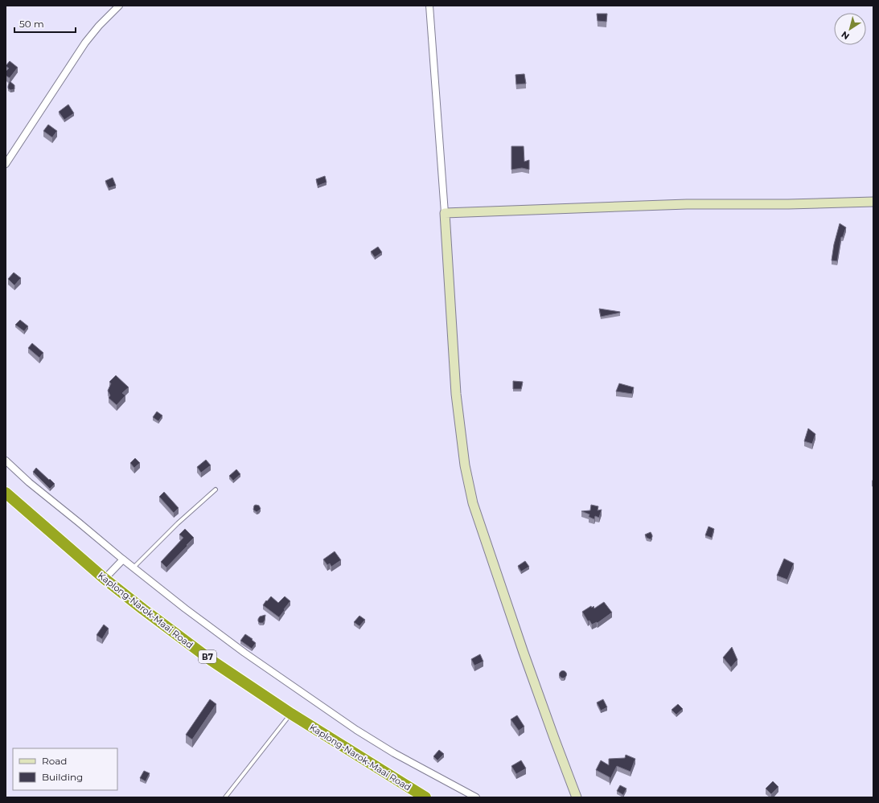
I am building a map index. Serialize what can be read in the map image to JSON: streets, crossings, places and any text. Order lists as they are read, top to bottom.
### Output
{
  "streets": {
    "highway": ["Kaplong-Narok-Maai Road", "B7"]
  },
  "legend": ["Road", "Building"],
  "scale_bar": "50 m",
  "north": "bottom left"
}
